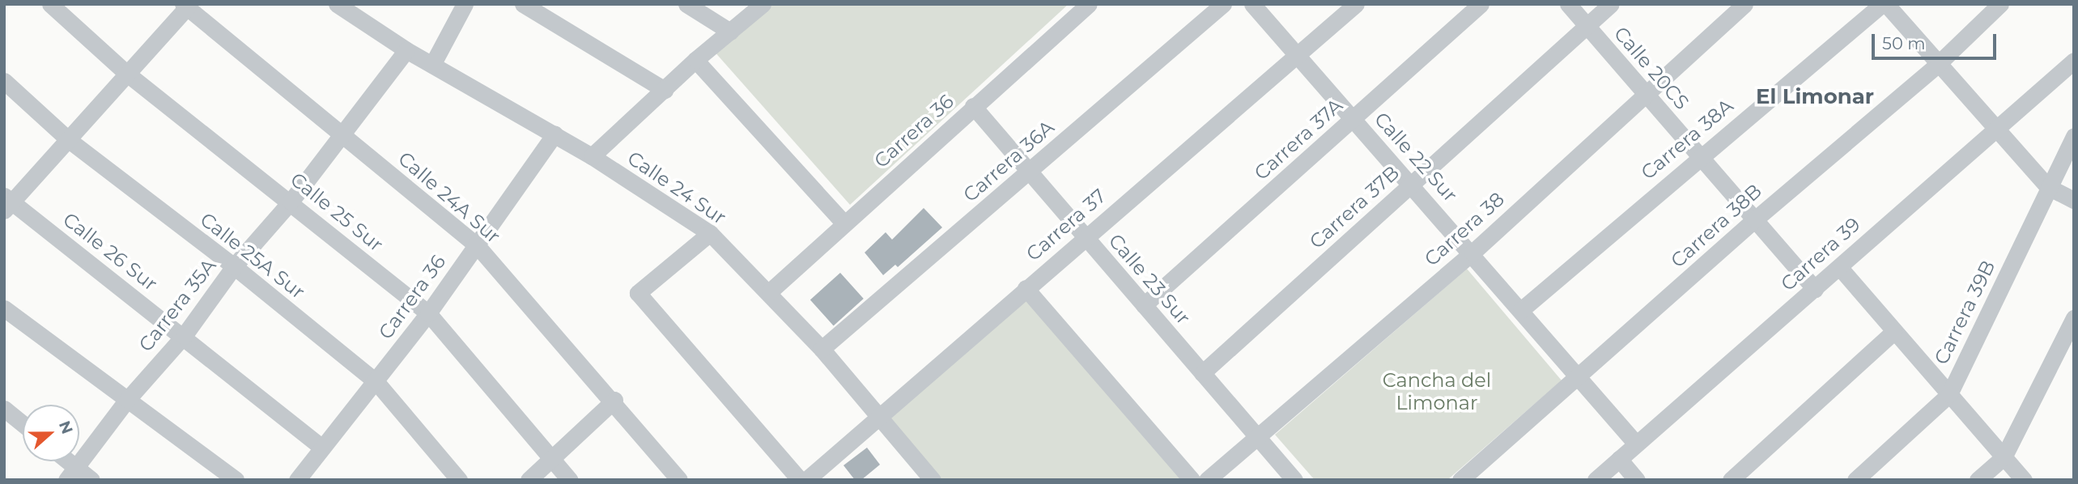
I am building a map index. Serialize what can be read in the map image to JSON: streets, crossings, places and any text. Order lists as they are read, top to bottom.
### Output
{
  "streets": {
    "street": [
      "Calle 20CS",
      "Carrera 36",
      "Carrera 37A",
      "Carrera 38A",
      "Calle 22 Sur",
      "Carrera 36A",
      "Calle 24 Sur",
      "Calle 24A Sur",
      "Carrera 37B",
      "Calle 25 Sur",
      "Carrera 37",
      "Carrera 38B",
      "Carrera 38",
      "Calle 26 Sur",
      "Carrera 39",
      "Calle 25A Sur",
      "Calle 23 Sur",
      "Carrera 35A",
      "Carrera 39B"
    ]
  },
  "crossings": [
    ["Calle 20CS", "Carrera 38A"],
    ["Calle 20CS", "Carrera 37B"],
    ["Calle 20CS", "Carrera 38B"],
    ["Calle 20CS", "Carrera 38"],
    ["Calle 20CS", "Carrera 39"],
    ["Carrera 36", "Calle 24 Sur"],
    ["Carrera 36", "Calle 24A Sur"],
    ["Carrera 36", "Calle 25 Sur"],
    ["Carrera 36", "Calle 26 Sur"],
    ["Carrera 36", "Calle 25A Sur"],
    ["Carrera 36", "Calle 23 Sur"],
    ["Carrera 37A", "Calle 22 Sur"],
    ["Carrera 37A", "Calle 23 Sur"],
    ["Carrera 38A", "Calle 22 Sur"],
    ["Calle 22 Sur", "Carrera 37B"],
    ["Calle 22 Sur", "Carrera 37"],
    ["Calle 22 Sur", "Carrera 38B"],
    ["Calle 22 Sur", "Carrera 38"],
    ["Calle 22 Sur", "Carrera 39"],
    ["Carrera 36A", "Calle 24 Sur"],
    ["Carrera 36A", "Calle 23 Sur"],
    ["Calle 24 Sur", "Carrera 37"],
    ["Calle 24 Sur", "Carrera 35A"],
    ["Calle 24A Sur", "Carrera 35A"],
    ["Carrera 37B", "Calle 23 Sur"],
    ["Calle 25 Sur", "Carrera 35A"],
    ["Carrera 37", "Calle 23 Sur"],
    ["Carrera 38", "Calle 23 Sur"],
    ["Calle 26 Sur", "Carrera 35A"],
    ["Calle 25A Sur", "Carrera 35A"]
  ],
  "districts": ["El Limonar"],
  "parks": ["Cancha del Limonar"],
  "scale_bar": "50 m",
  "north": "right"
}
